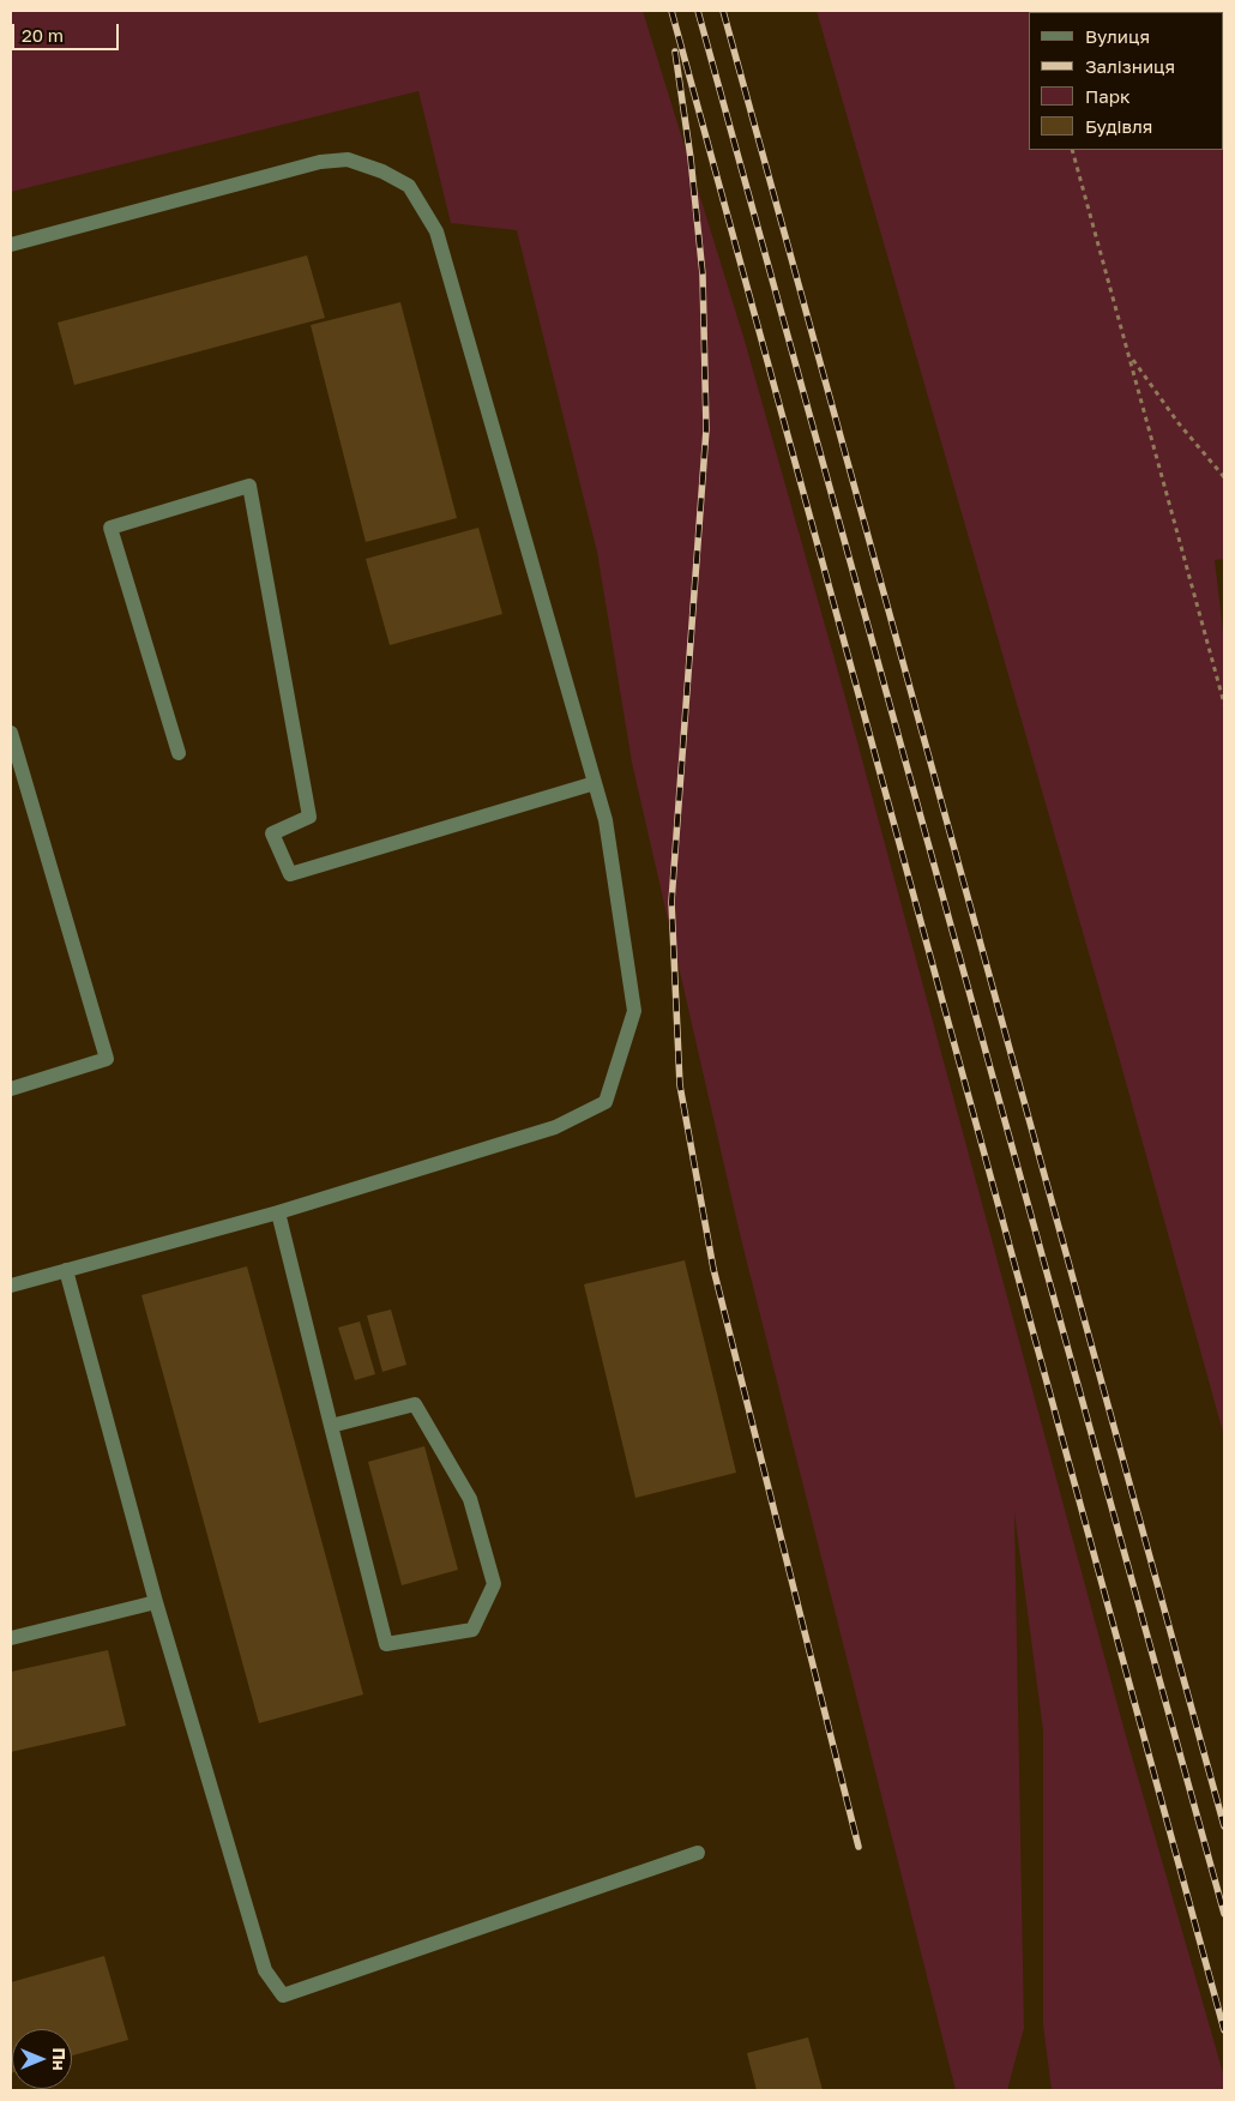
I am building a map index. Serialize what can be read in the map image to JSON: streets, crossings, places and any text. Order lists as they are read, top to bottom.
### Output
{
  "legend": [
    "Вулиця",
    "Залізниця",
    "Парк",
    "Будівля"
  ],
  "scale_bar": "20 m",
  "north": "right"
}
